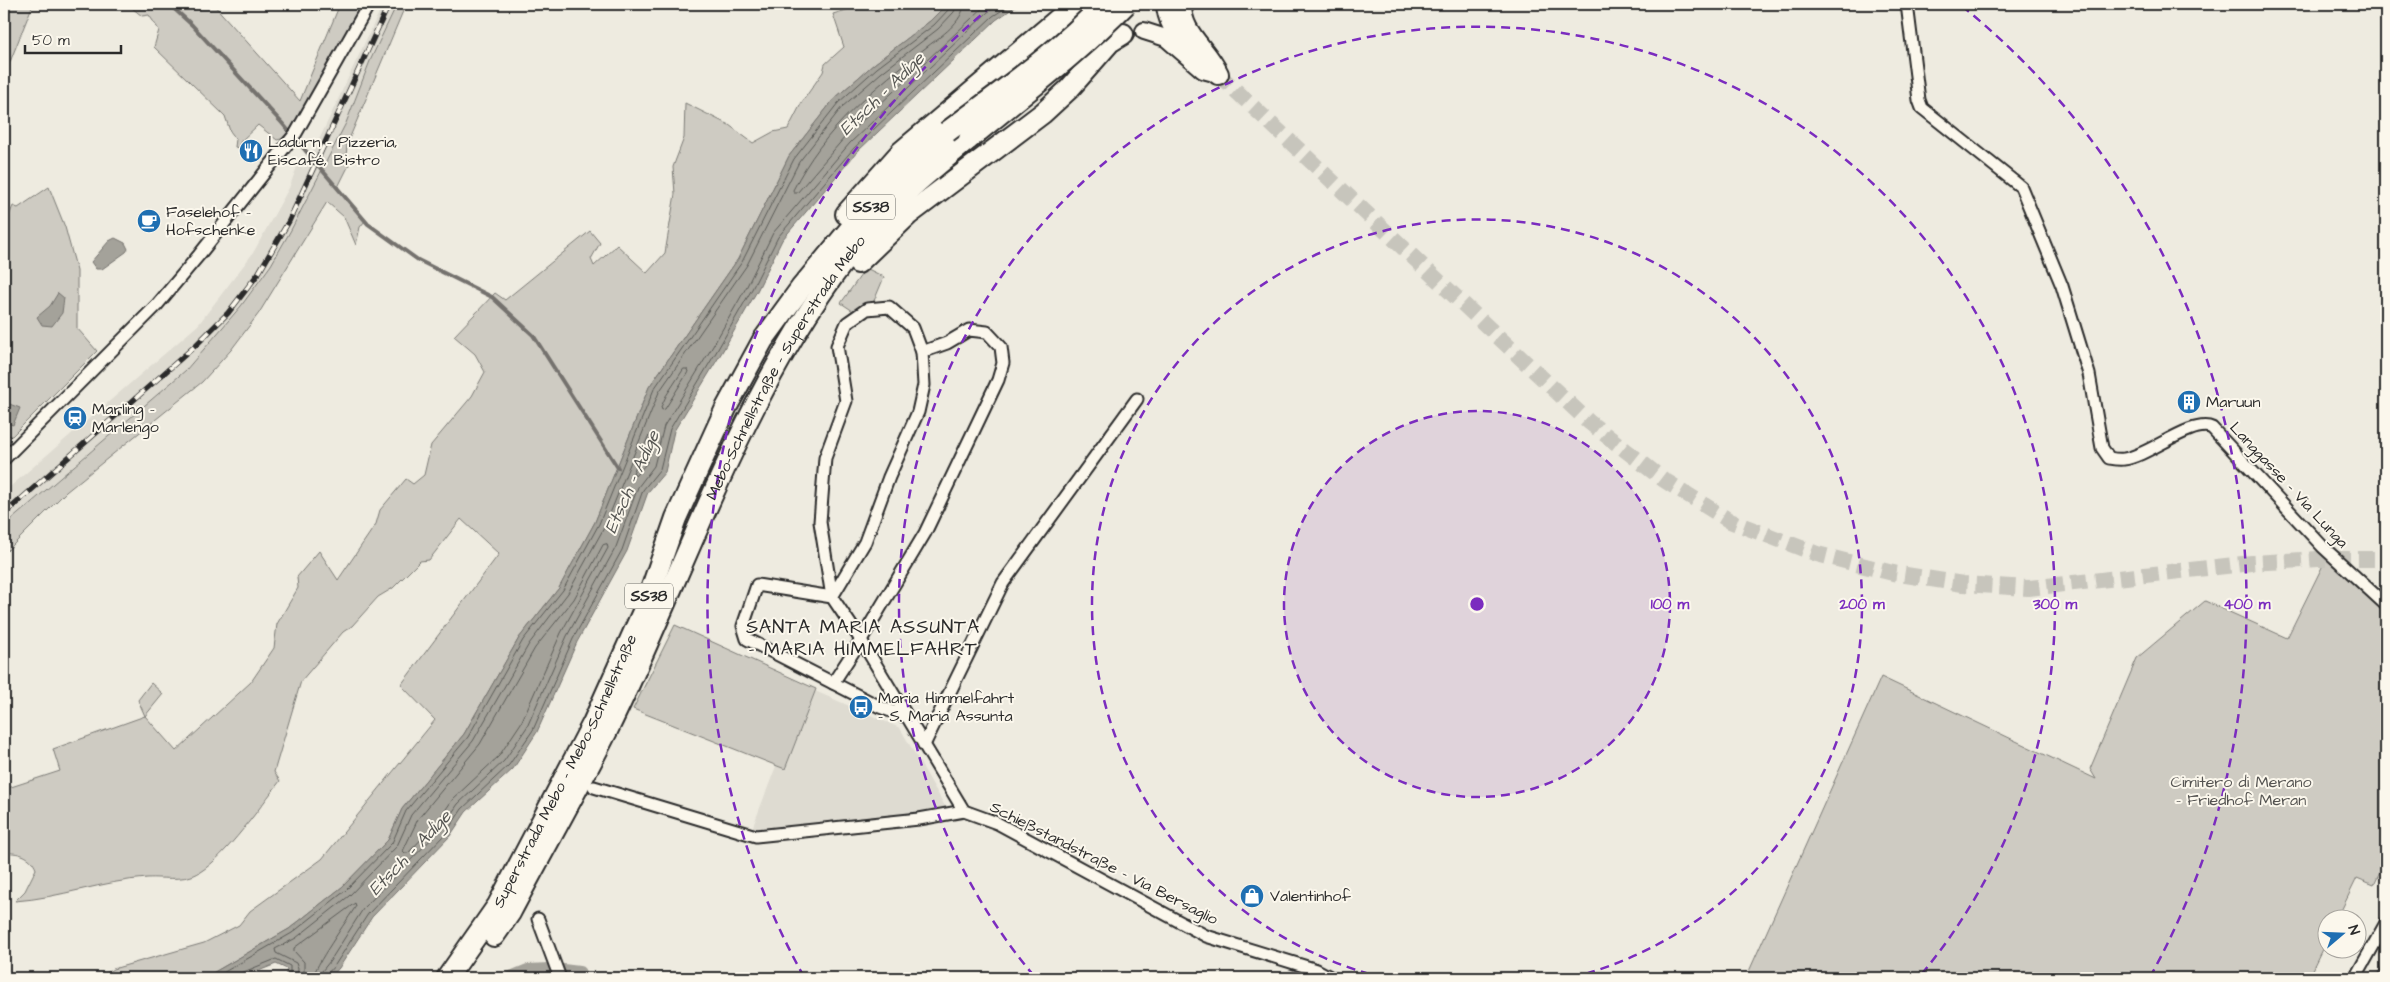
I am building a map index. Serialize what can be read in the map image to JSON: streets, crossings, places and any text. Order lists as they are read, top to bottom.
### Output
{
  "streets": {
    "highway": ["SS38", "Mebo-Schnellstraße - Superstrada Mebo", "Superstrada Mebo - Mebo-Schnellstraße"],
    "street": ["Langgasse - Via Lunga", "Schießstandstraße - Via Bersaglio"]
  },
  "crossings": [
    ["Mebo-Schnellstraße - Superstrada Mebo", "Superstrada Mebo - Mebo-Schnellstraße"]
  ],
  "districts": ["SANTA MARIA ASSUNTA - MARIA HIMMELFAHRT"],
  "water": ["Etsch - Adige"],
  "parks": ["Cimitero di Merano - Friedhof Meran"],
  "places": {
    "restaurant": ["Ladurn - Pizzeria, Eiscafé, Bistro"],
    "cafe": ["Faselehof - Hofschenke"],
    "building": ["Maruun"],
    "station": ["Marling - Marlengo"],
    "bus stop": ["Maria Himmelfahrt - S. Maria Assunta"],
    "shop": ["Valentinhof"]
  },
  "scale_bar": "50 m",
  "north": "right",
  "rings": [
    "100 m",
    "200 m",
    "300 m",
    "400 m"
  ]
}
